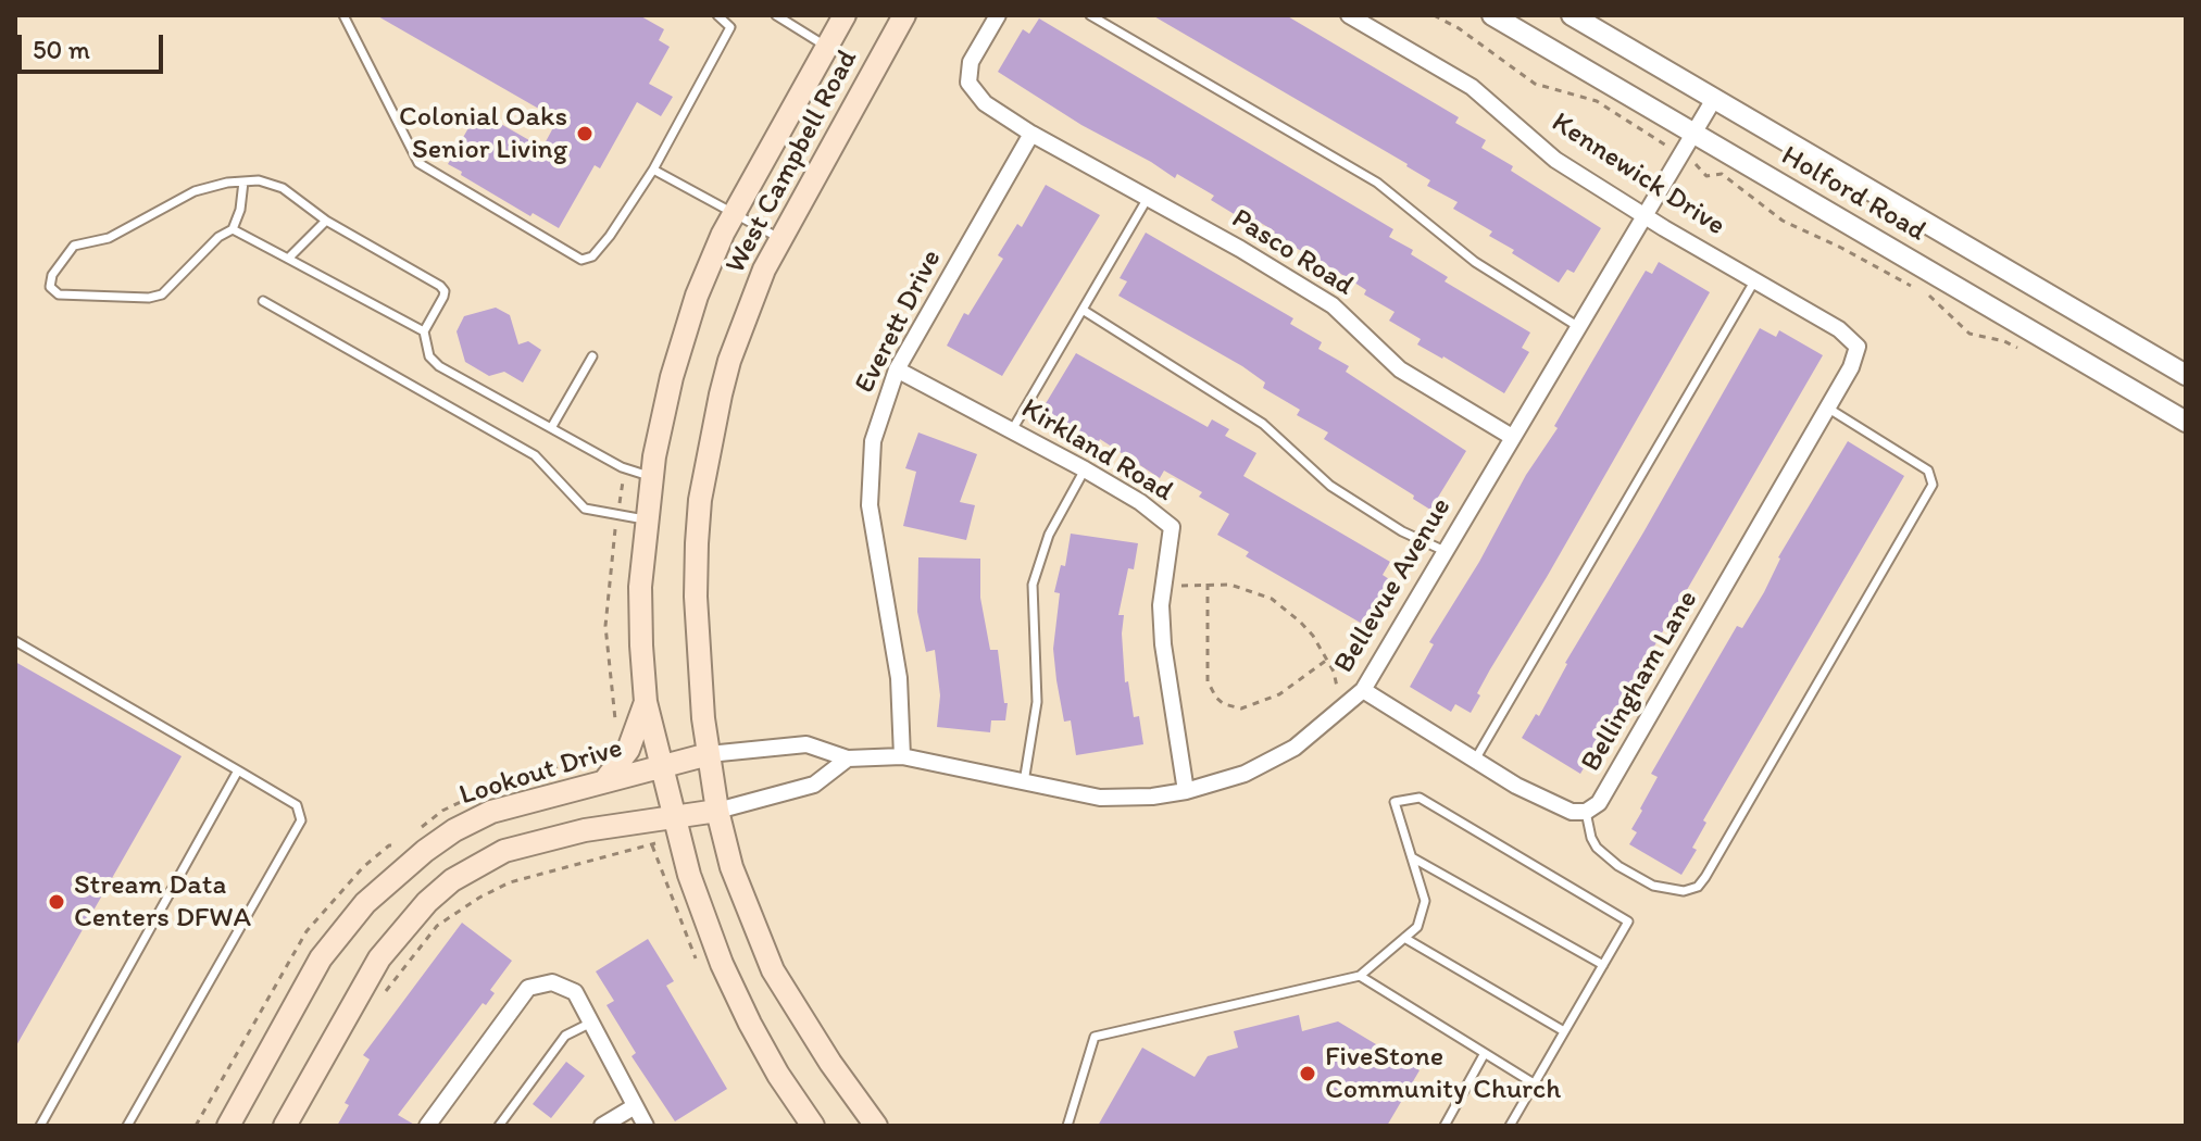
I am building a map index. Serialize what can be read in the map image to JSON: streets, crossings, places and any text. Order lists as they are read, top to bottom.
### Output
{
  "streets": {
    "main road": ["West Campbell Road", "Lookout Drive"],
    "street": [
      "Kennewick Drive",
      "Holford Road",
      "Pasco Road",
      "Everett Drive",
      "Kirkland Road",
      "Bellevue Avenue",
      "Bellingham Lane"
    ]
  },
  "crossings": [
    ["West Campbell Road", "Bellevue Avenue"],
    ["West Campbell Road", "Lookout Drive"],
    ["Kennewick Drive", "Bellevue Avenue"],
    ["Kennewick Drive", "Bellingham Lane"],
    ["Holford Road", "Bellevue Avenue"],
    ["Pasco Road", "Everett Drive"],
    ["Pasco Road", "Bellevue Avenue"],
    ["Everett Drive", "Kirkland Road"],
    ["Everett Drive", "Bellevue Avenue"],
    ["Kirkland Road", "Bellevue Avenue"],
    ["Bellevue Avenue", "Bellingham Lane"],
    ["Bellevue Avenue", "Lookout Drive"]
  ],
  "places": ["Colonial Oaks Senior Living", "Stream Data Centers DFWA", "FiveStone Community Church"],
  "scale_bar": "50 m"
}
